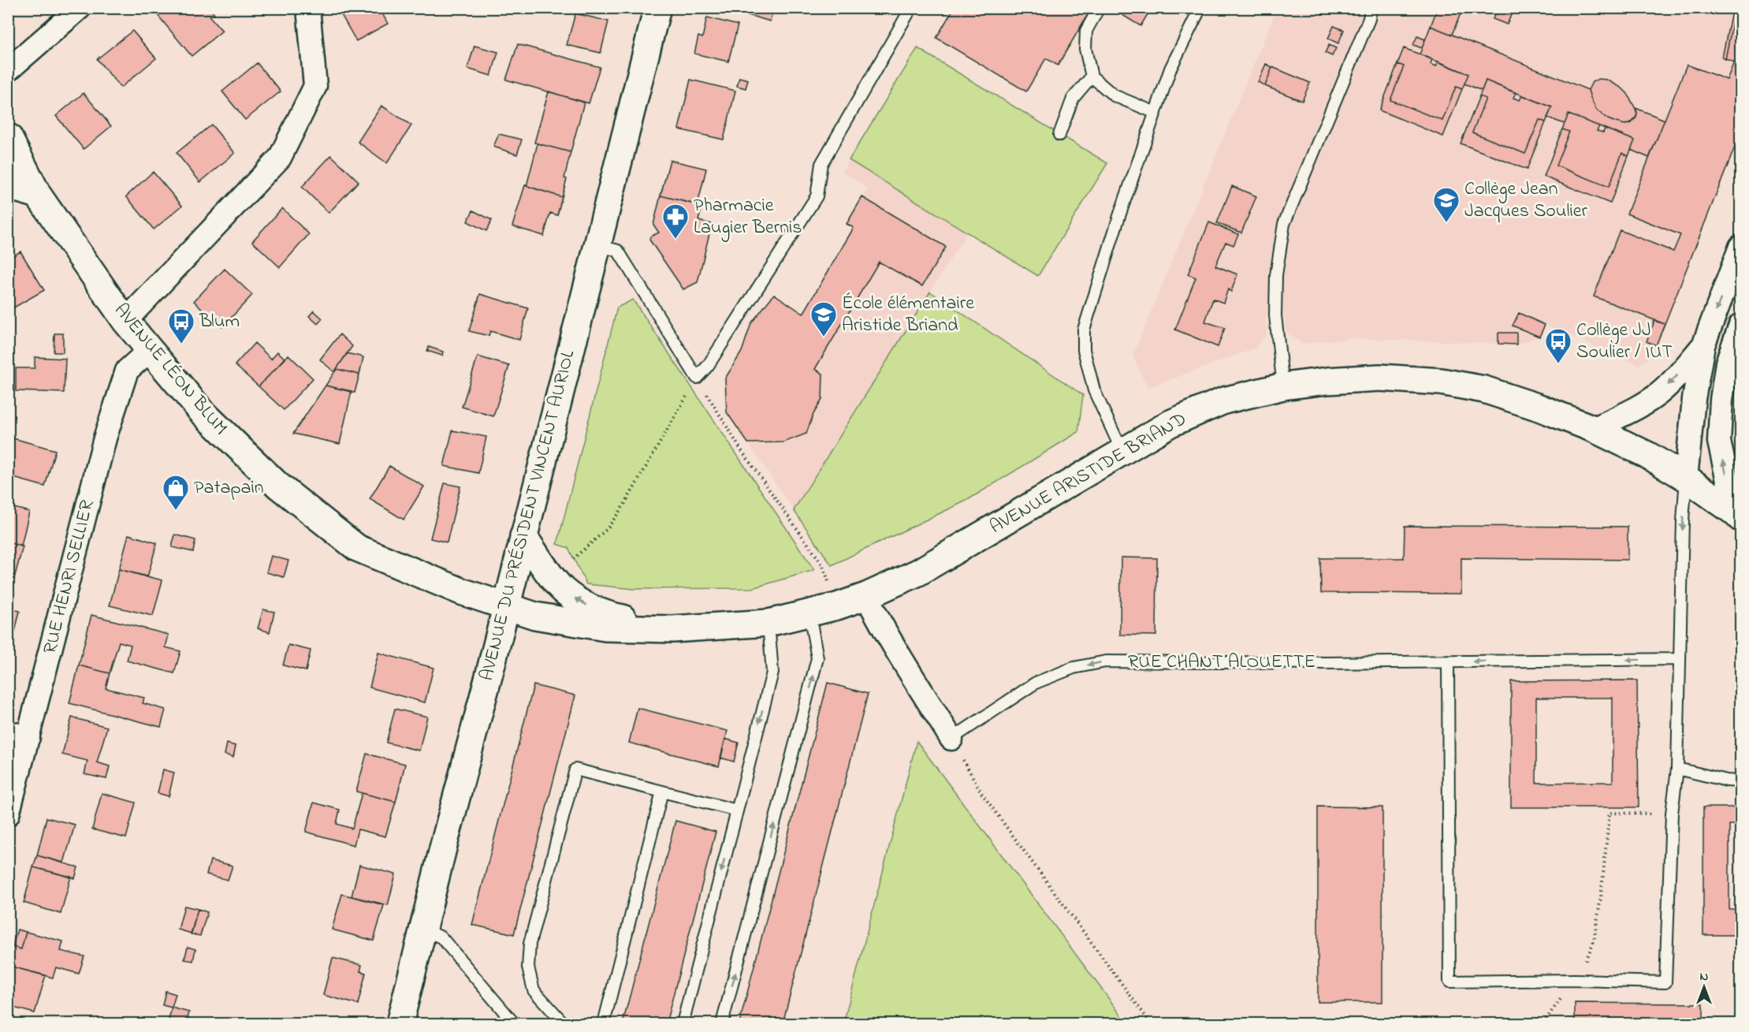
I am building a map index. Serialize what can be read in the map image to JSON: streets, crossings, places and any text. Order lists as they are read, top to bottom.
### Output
{
  "streets": {
    "main road": ["AVENUE LÉON BLUM", "AVENUE ARISTIDE BRIAND", "AVENUE DU PRÉSIDENT VINCENT AURIOL"],
    "street": ["RUE HENRI SELLIER"],
    "lane": ["RUE CHANT ALOUETTE"]
  },
  "crossings": [
    ["AVENUE LÉON BLUM", "AVENUE ARISTIDE BRIAND"],
    ["AVENUE LÉON BLUM", "AVENUE DU PRÉSIDENT VINCENT AURIOL"],
    ["AVENUE LÉON BLUM", "RUE HENRI SELLIER"],
    ["AVENUE ARISTIDE BRIAND", "AVENUE DU PRÉSIDENT VINCENT AURIOL"]
  ],
  "one_way": ["RUE CHANT ALOUETTE"],
  "places": {
    "school or university": ["Collège Jean Jacques Soulier", "École élémentaire Aristide Briand"],
    "pharmacy": ["Pharmacie Laugier Bernis"],
    "bus stop": ["Blum", "Collège JJ Soulier / IUT"],
    "shop": ["Patapain"]
  },
  "north": "top"
}
